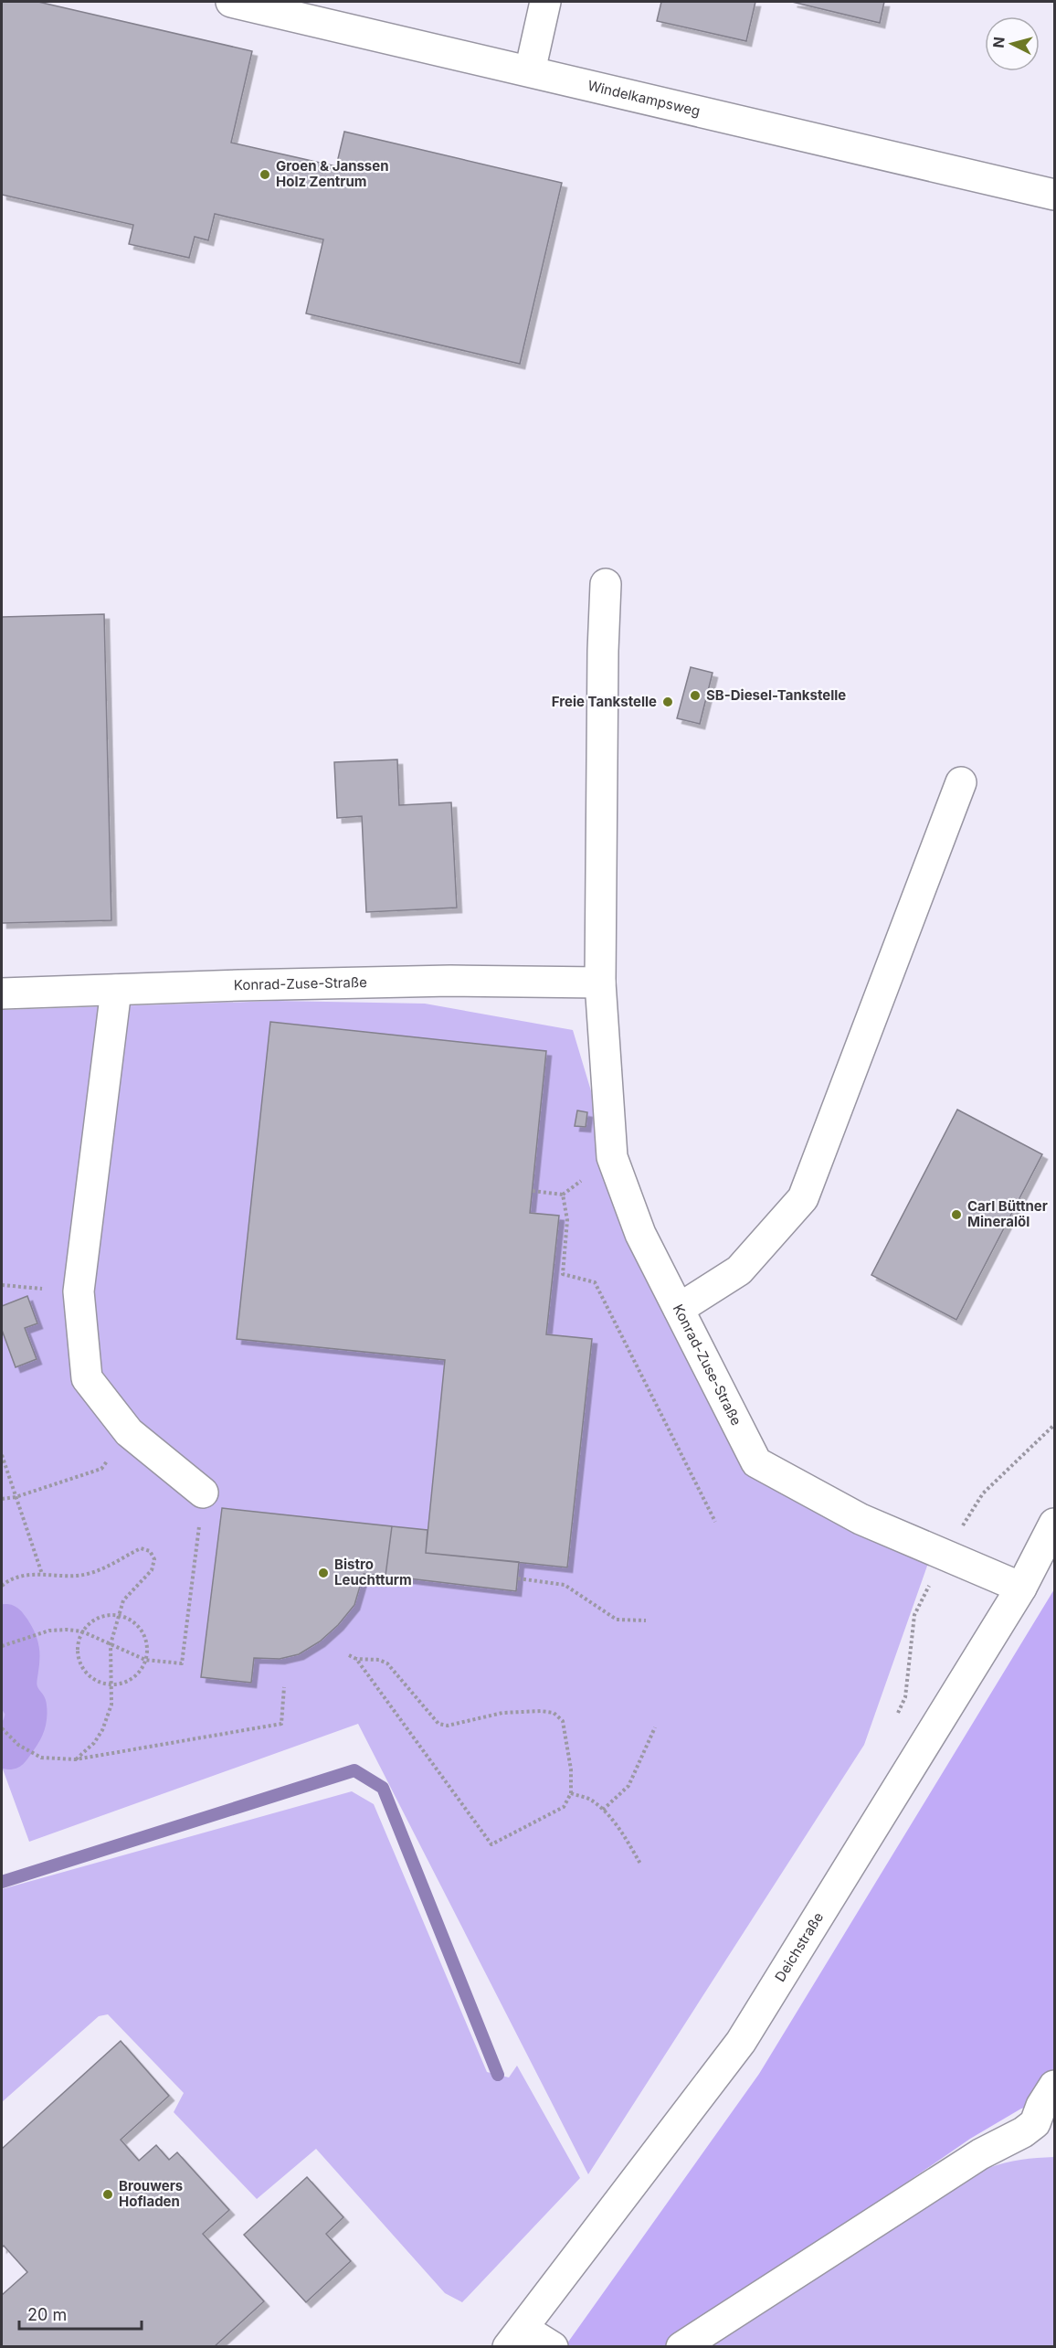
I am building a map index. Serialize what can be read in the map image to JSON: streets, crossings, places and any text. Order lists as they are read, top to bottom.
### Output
{
  "streets": {
    "street": ["Windelkampsweg", "Konrad-Zuse-Straße", "Deichstraße"]
  },
  "crossings": [
    ["Konrad-Zuse-Straße", "Deichstraße"]
  ],
  "places": [
    "Groen & Janssen Holz Zentrum",
    "SB-Diesel-Tankstelle",
    "Freie Tankstelle",
    "Carl Büttner Mineralöl",
    "Bistro Leuchtturm",
    "Brouwers Hofladen"
  ],
  "scale_bar": "20 m",
  "north": "left"
}
